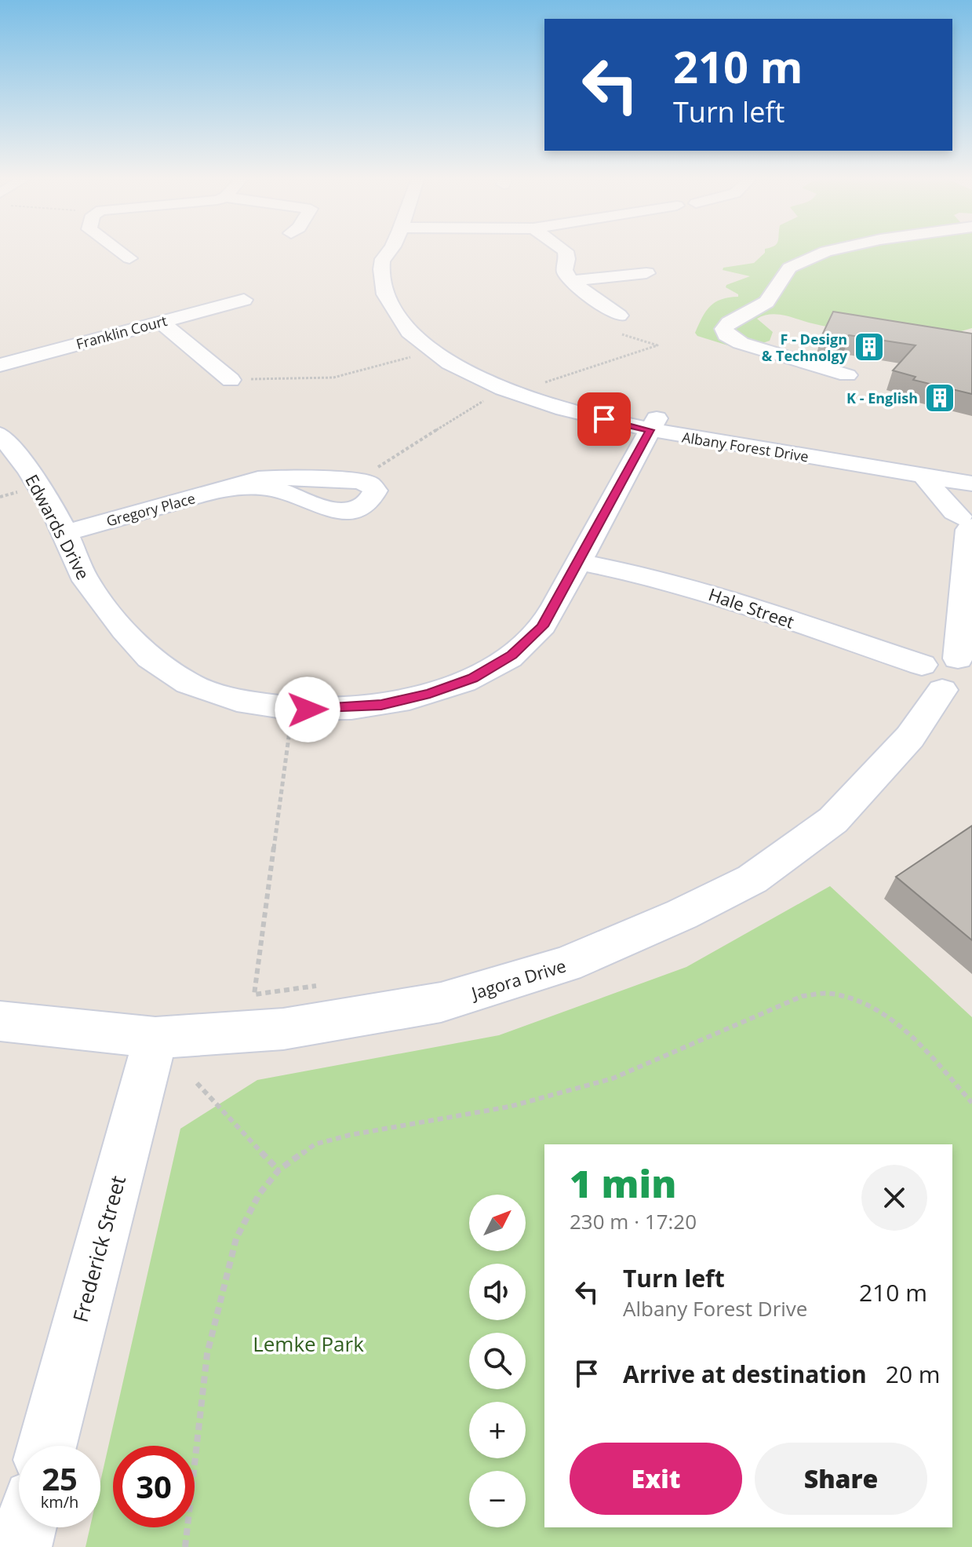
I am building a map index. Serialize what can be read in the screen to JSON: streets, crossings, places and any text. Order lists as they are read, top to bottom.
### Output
{
  "streets": {
    "street": [
      "Franklin Court",
      "Albany Forest Drive",
      "Gregory Place",
      "Edwards Drive",
      "Hale Street",
      "Jagora Drive",
      "Frederick Street"
    ]
  },
  "crossings": [
    ["Albany Forest Drive", "Edwards Drive"],
    ["Albany Forest Drive", "Jagora Drive"],
    ["Gregory Place", "Edwards Drive"],
    ["Edwards Drive", "Hale Street"],
    ["Hale Street", "Jagora Drive"],
    ["Jagora Drive", "Frederick Street"]
  ],
  "parks": ["Lemke Park"],
  "places": {
    "building": ["F - Design & Technolgy", "K - English"]
  },
  "north": "top right",
  "page": {
    "turn": ["210 m", "Turn left"],
    "heading": ["1 min", "230 m · 17:20"],
    "map_buttons": ["+", "−"],
    "list": [
      {
        "name": "Turn left",
        "note": "Albany Forest Drive",
        "value": "210 m"
      },
      {
        "name": "Arrive at destination",
        "value": "20 m"
      }
    ],
    "buttons": ["Exit", "Share"],
    "speed": "25 km/h",
    "limit": "30"
  }
}
